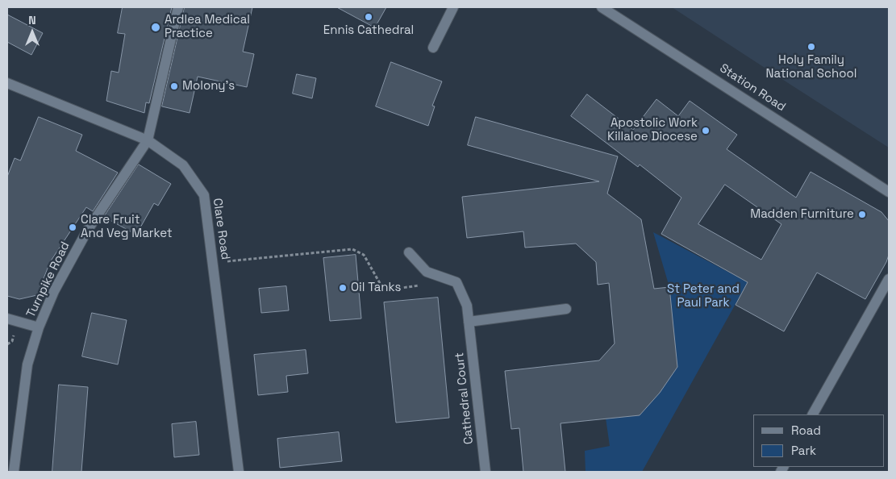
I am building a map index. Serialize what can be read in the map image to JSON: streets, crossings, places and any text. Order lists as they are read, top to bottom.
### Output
{
  "streets": {
    "main road": [
      "Station Road",
      "Clare Road",
      "Turnpike Road",
      "Cathedral Court"
    ]
  },
  "crossings": [
    ["Clare Road", "Turnpike Road"]
  ],
  "parks": ["St Peter and Paul Park"],
  "places": [
    "Ennis Cathedral",
    "Ardlea Medical Practice",
    "Holy Family National School",
    "Molony's",
    "Apostolic Work Killaloe Diocese",
    "Madden Furniture",
    "Clare Fruit And Veg Market",
    "Oil Tanks"
  ],
  "legend": ["Road", "Park"],
  "north": "top"
}
